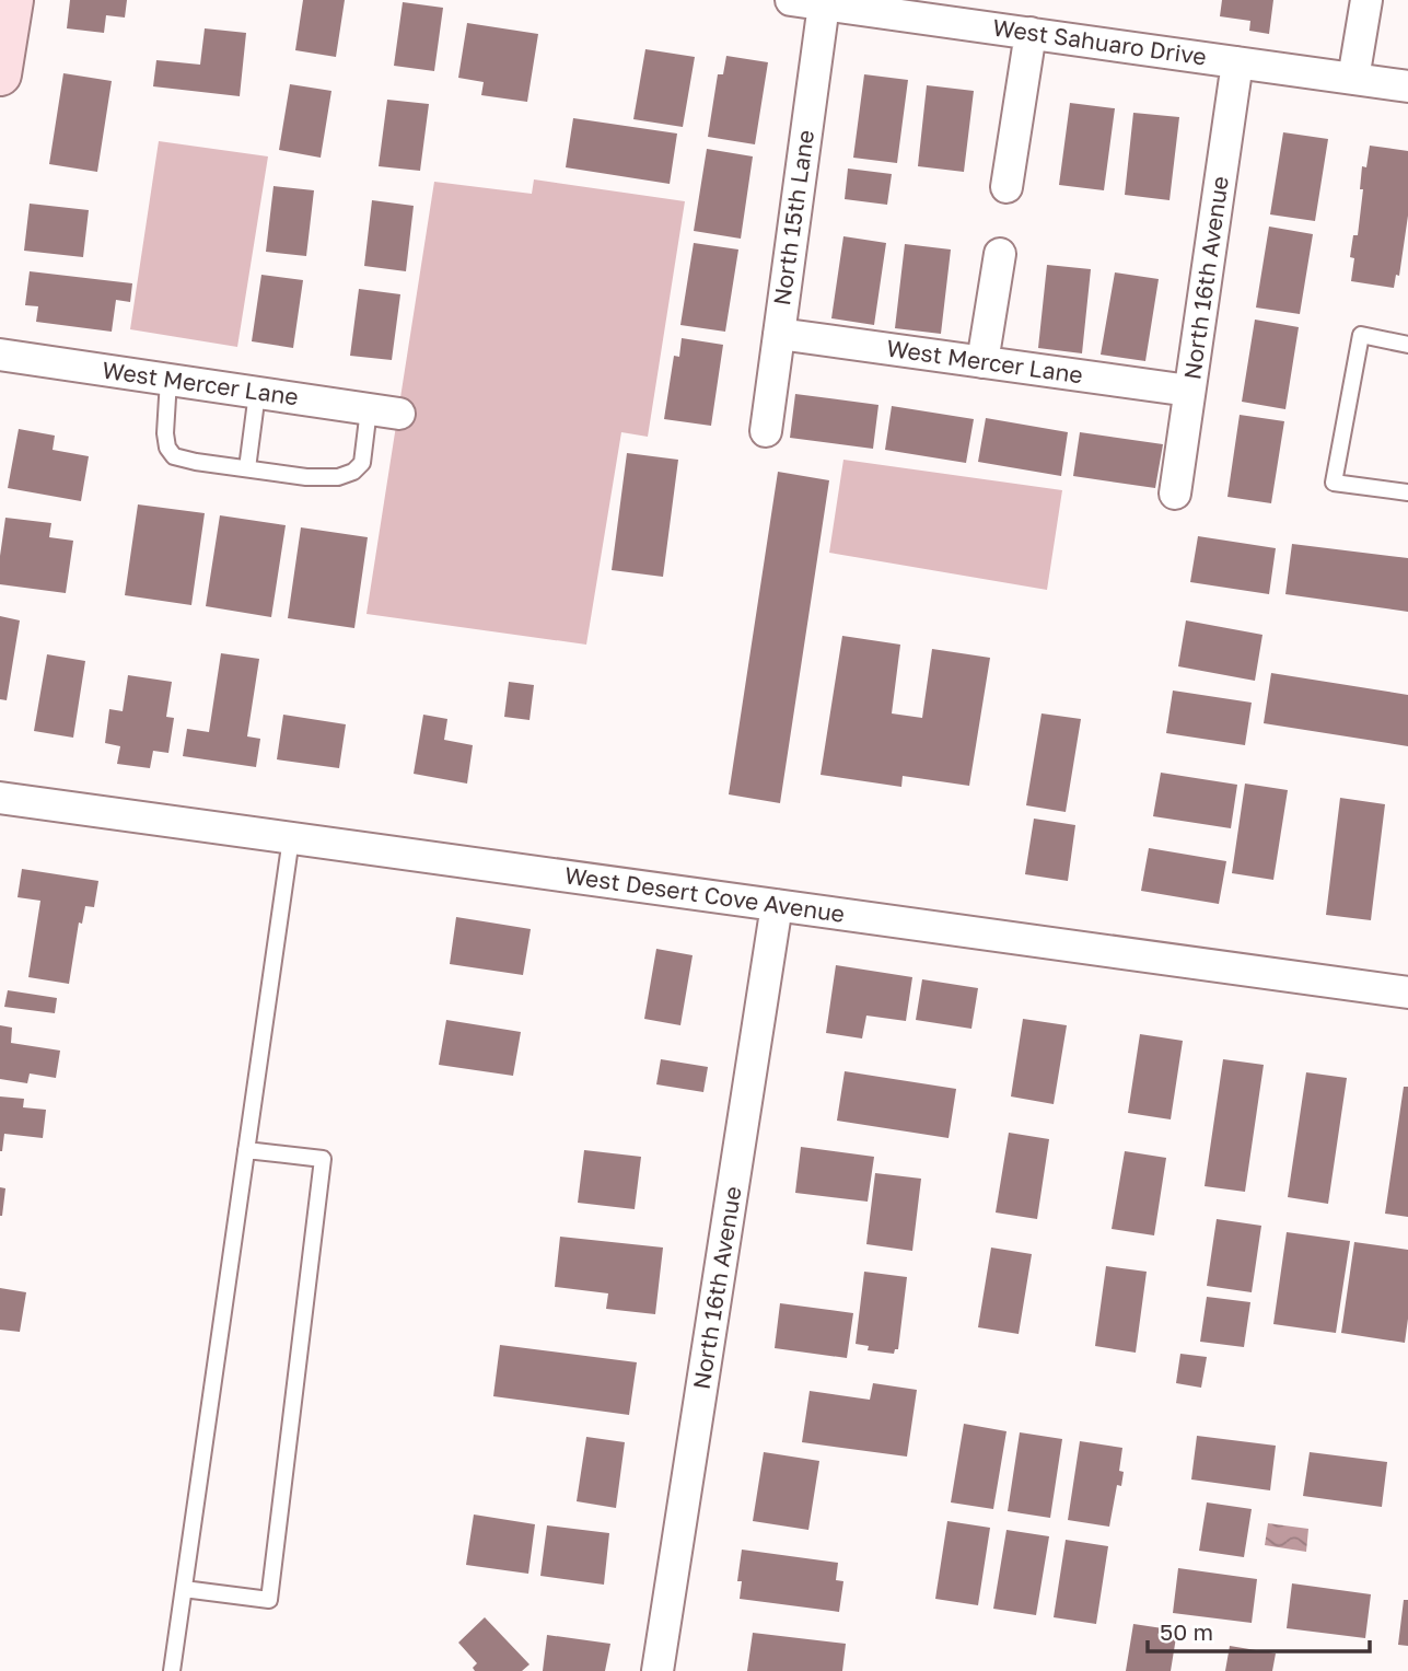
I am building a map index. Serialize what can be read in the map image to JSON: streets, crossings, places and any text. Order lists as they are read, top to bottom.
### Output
{
  "streets": {
    "street": [
      "West Sahuaro Drive",
      "North 15th Lane",
      "North 16th Avenue",
      "West Mercer Lane",
      "West Desert Cove Avenue"
    ]
  },
  "crossings": [
    ["West Sahuaro Drive", "North 15th Lane"],
    ["West Sahuaro Drive", "North 16th Avenue"],
    ["North 15th Lane", "West Mercer Lane"],
    ["North 16th Avenue", "West Mercer Lane"],
    ["North 16th Avenue", "West Desert Cove Avenue"]
  ],
  "scale_bar": "50 m"
}
